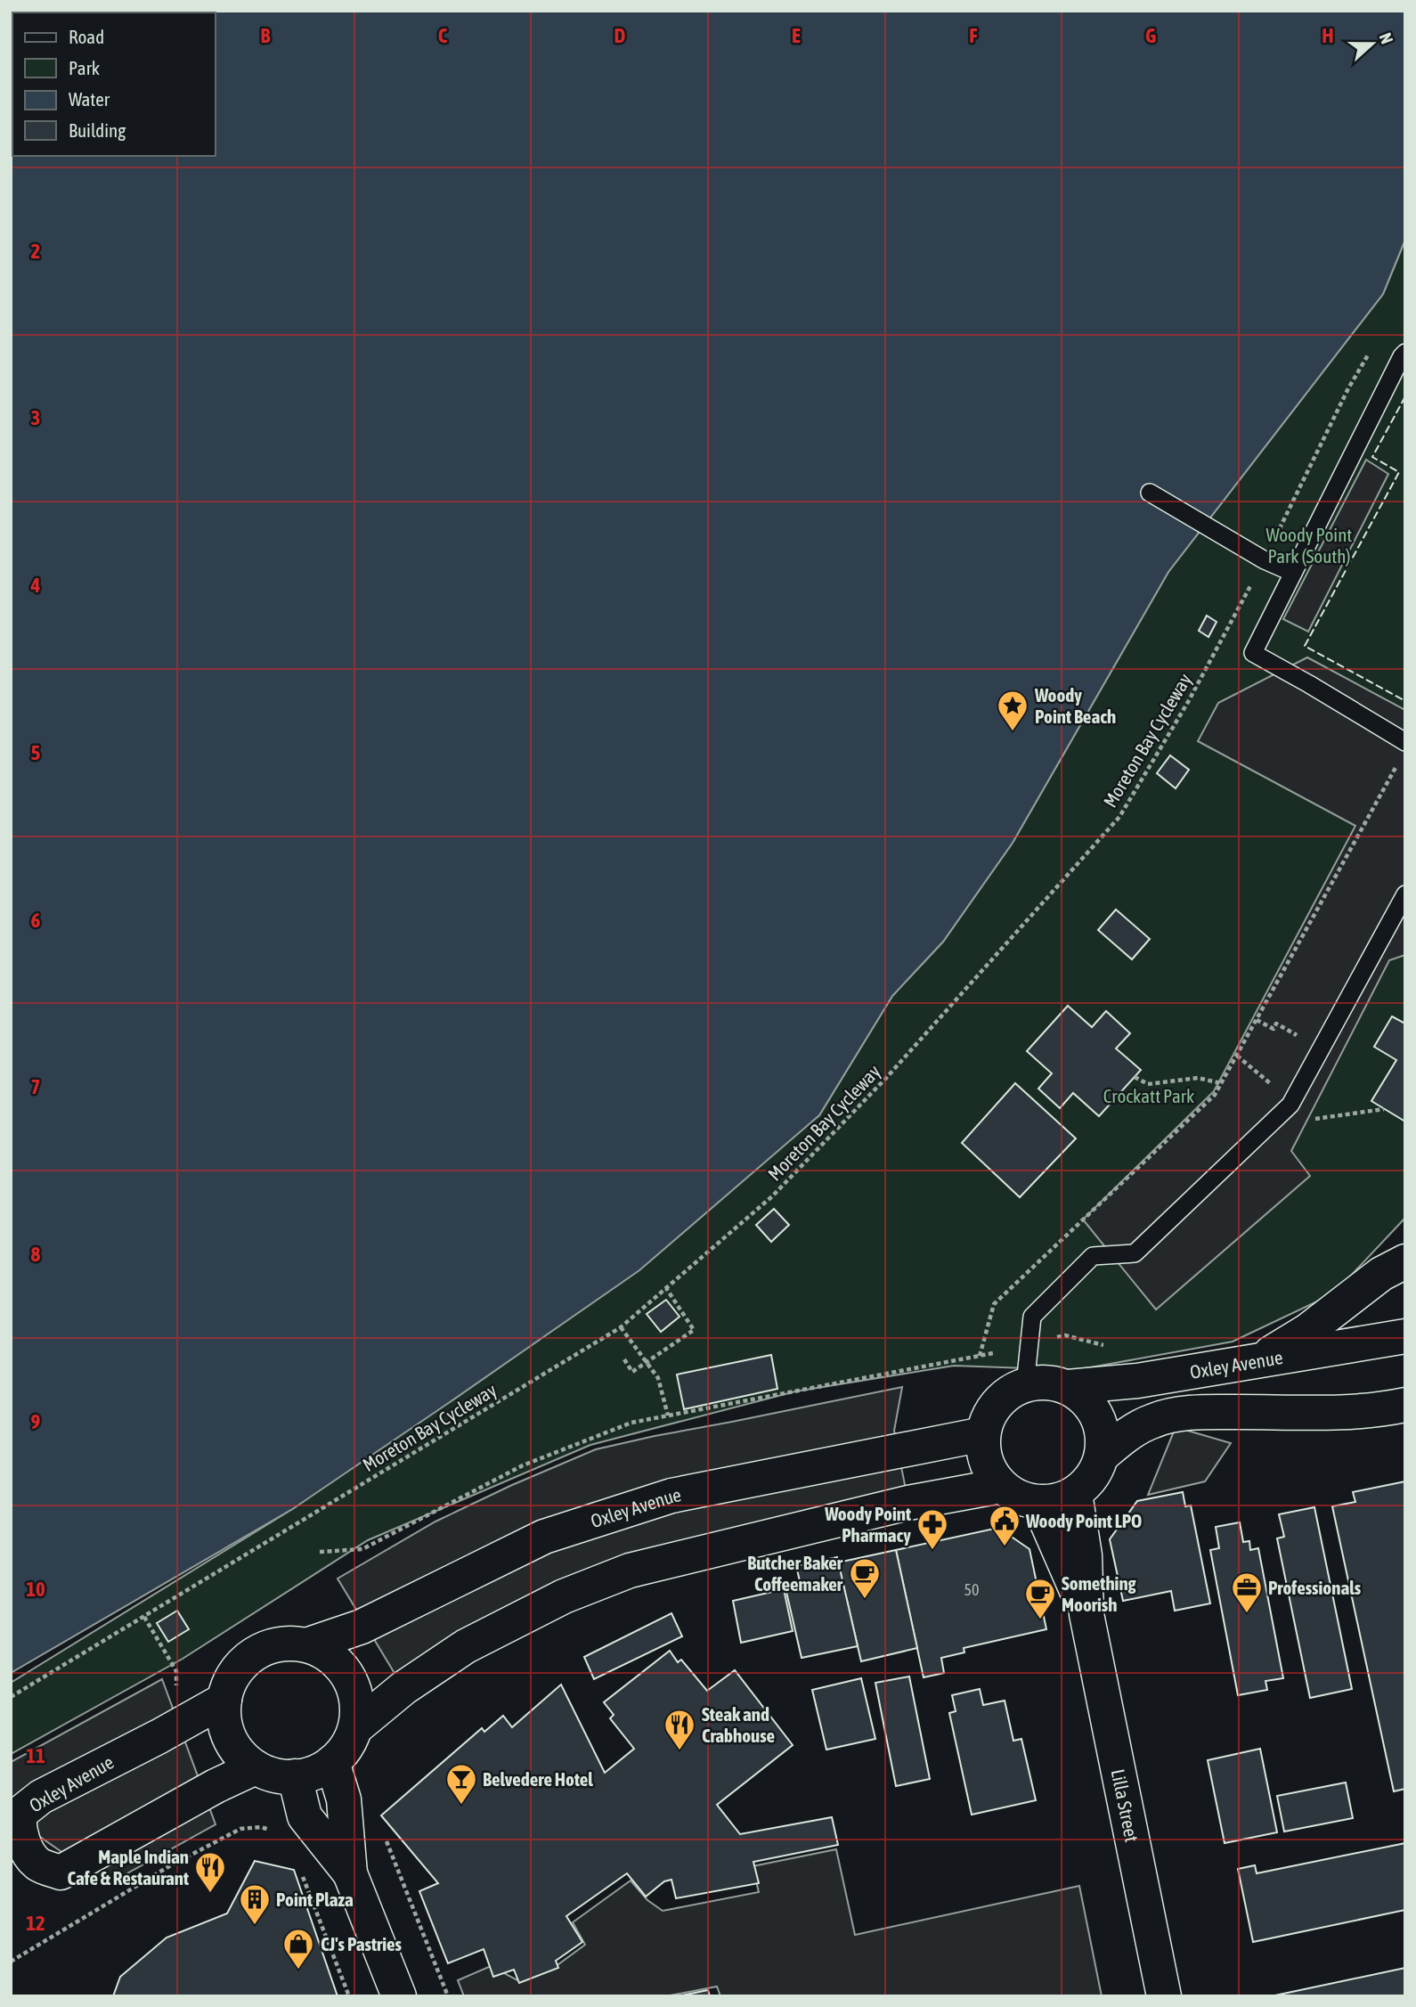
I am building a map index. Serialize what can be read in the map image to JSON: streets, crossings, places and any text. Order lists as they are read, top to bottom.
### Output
{
  "streets": {
    "street": ["Oxley Avenue", "Lilla Street"],
    "path": ["Moreton Bay Cycleway"]
  },
  "crossings": [
    ["Oxley Avenue", "Lilla Street"]
  ],
  "parks": ["Woody Point Park (South)", "Crockatt Park"],
  "places": {
    "place": ["Woody Point Beach"],
    "public building": ["Woody Point LPO"],
    "pharmacy": ["Woody Point Pharmacy"],
    "cafe": ["Butcher Baker Coffeemaker", "Something Moorish"],
    "office": ["Professionals"],
    "restaurant": ["Steak and Crabhouse", "Maple Indian Cafe & Restaurant"],
    "bar": ["Belvedere Hotel"],
    "building": ["Point Plaza"],
    "shop": ["CJ's Pastries"]
  },
  "house_numbers": ["50"],
  "legend": [
    "Road",
    "Park",
    "Water",
    "Building"
  ],
  "north": "right",
  "grid": {
    "columns": [
      "B",
      "C",
      "D",
      "E",
      "F",
      "G",
      "H"
    ],
    "rows": [
      "2",
      "3",
      "4",
      "5",
      "6",
      "7",
      "8",
      "9",
      "10",
      "11",
      "12"
    ]
  }
}
